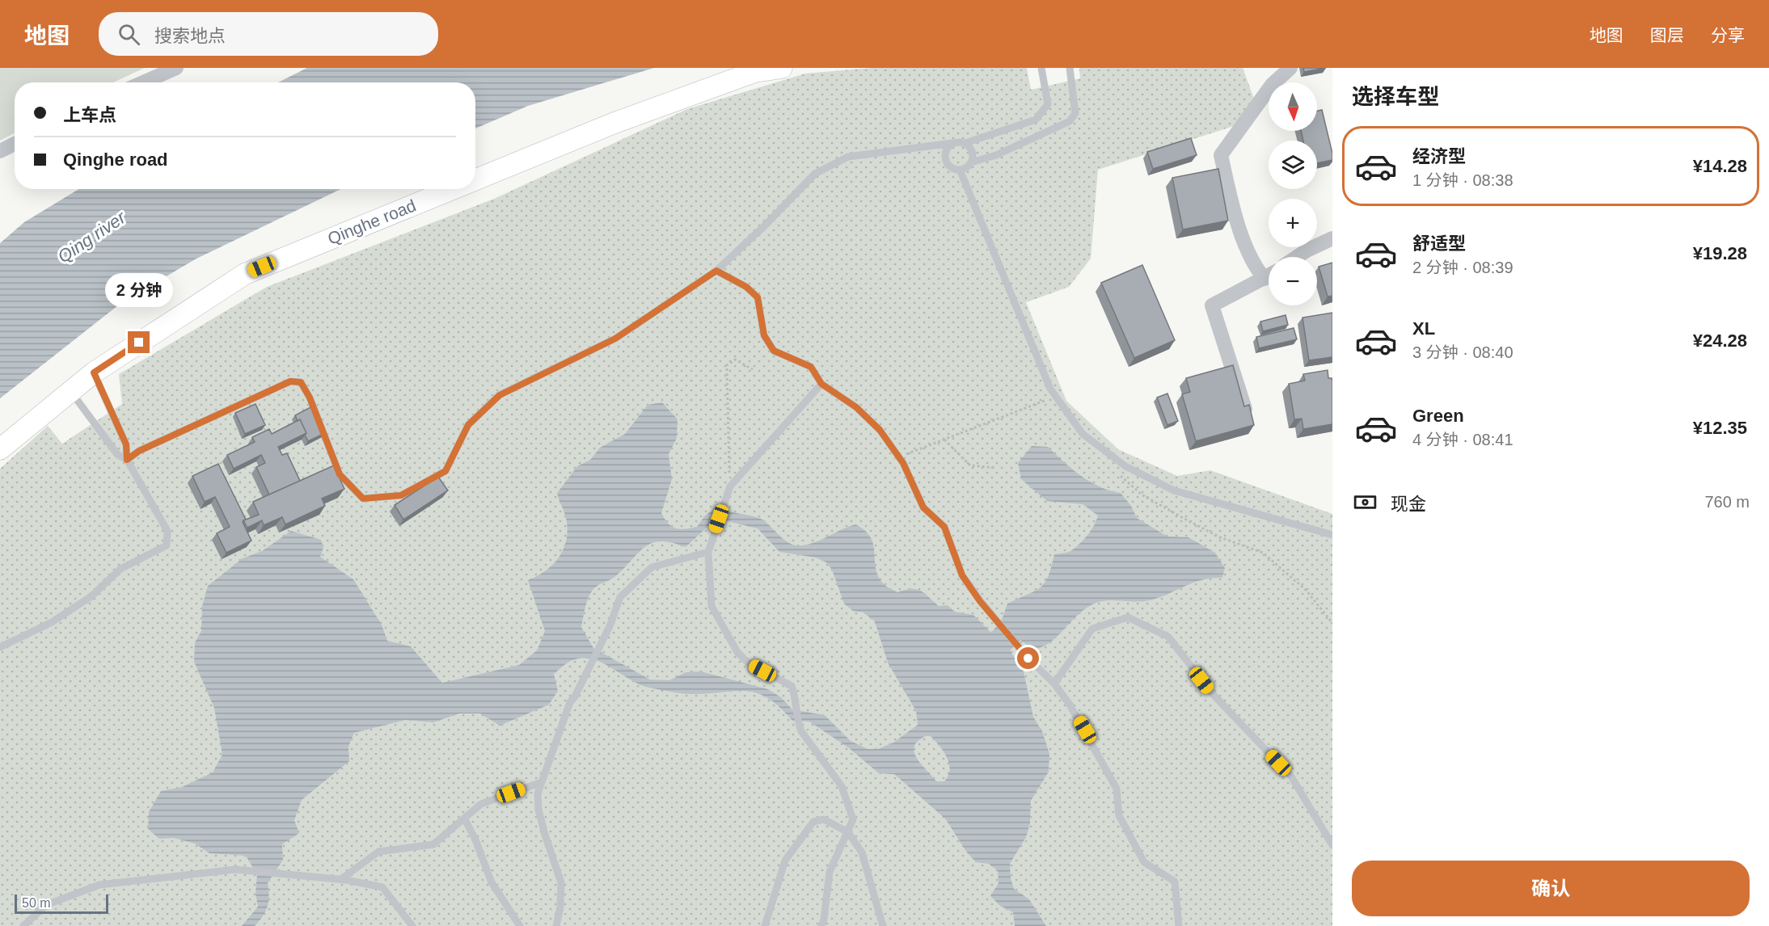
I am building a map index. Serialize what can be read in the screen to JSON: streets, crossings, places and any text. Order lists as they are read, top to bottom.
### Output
{
  "streets": {
    "street": ["Qinghe road"]
  },
  "water": ["Qing river"],
  "scale_bar": "50 m",
  "north": "bottom",
  "page": {
    "header": "地图",
    "search": "搜索地点",
    "nav": ["地图", "图层", "分享"],
    "heading": "选择车型",
    "map_buttons": ["+", "−"],
    "banner": ["上车点", "Qinghe road"],
    "list": [
      {
        "name": "经济型",
        "note": "1 分钟 · 08:38",
        "value": "¥14.28"
      },
      {
        "name": "舒适型",
        "note": "2 分钟 · 08:39",
        "value": "¥19.28"
      },
      {
        "name": "XL",
        "note": "3 分钟 · 08:40",
        "value": "¥24.28"
      },
      {
        "name": "Green",
        "note": "4 分钟 · 08:41",
        "value": "¥12.35"
      }
    ],
    "bubble": "2 分钟",
    "pay": ["现金", "760 m"],
    "buttons": "确认",
    "scale": "50 m"
  }
}
